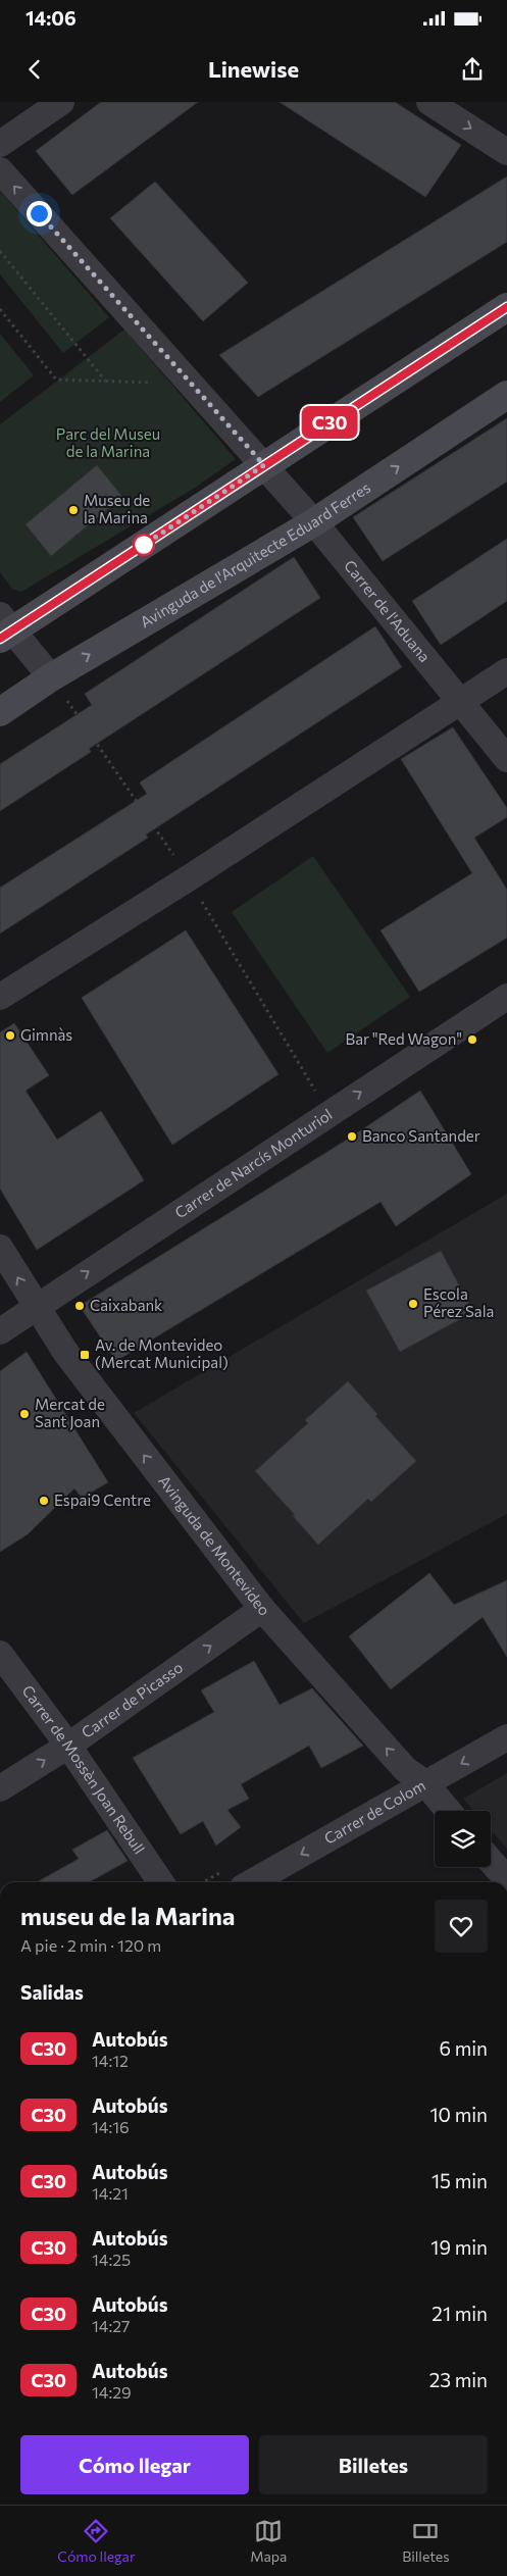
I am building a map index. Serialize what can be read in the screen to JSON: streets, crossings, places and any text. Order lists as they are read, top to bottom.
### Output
{
  "streets": {
    "street": [
      "Avinguda de l'Arquitecte Eduard Ferres",
      "Carrer de l'Aduana",
      "Carrer de Narcís Monturiol",
      "Avinguda de Montevideo",
      "Carrer de Picasso",
      "Carrer de Mossèn Joan Rebull",
      "Carrer de Colom"
    ]
  },
  "crossings": [
    ["Avinguda de l'Arquitecte Eduard Ferres", "Carrer de l'Aduana"],
    ["Carrer de Narcís Monturiol", "Avinguda de Montevideo"],
    ["Avinguda de Montevideo", "Carrer de Picasso"],
    ["Avinguda de Montevideo", "Carrer de Colom"],
    ["Carrer de Picasso", "Carrer de Mossèn Joan Rebull"]
  ],
  "one_way": [
    "Carrer de l'Aduana",
    "Carrer de Narcís Monturiol",
    "Avinguda de Montevideo",
    "Carrer de Picasso",
    "Carrer de Colom"
  ],
  "parks": ["Parc del Museu de la Marina"],
  "places": {
    "other": [
      "Museu de la Marina",
      "Gimnàs",
      "Bar \"Red Wagon\"",
      "Banco Santander",
      "Escola Pérez Sala",
      "Caixabank",
      "Mercat de Sant Joan",
      "Espai9 Centre"
    ],
    "transit": ["Av. de Montevideo (Mercat Municipal)"]
  },
  "lines": ["bus line C30"],
  "page": {
    "status": "14:06",
    "header": "Linewise",
    "on_map": "C30",
    "heading": [
      ["museu de la Marina", "A pie · 2 min · 120 m"],
      "Salidas"
    ],
    "list": [
      {
        "mark": "C30",
        "name": "Autobús",
        "note": "14:12",
        "value": "6 min"
      },
      {
        "mark": "C30",
        "name": "Autobús",
        "note": "14:16",
        "value": "10 min"
      },
      {
        "mark": "C30",
        "name": "Autobús",
        "note": "14:21",
        "value": "15 min"
      },
      {
        "mark": "C30",
        "name": "Autobús",
        "note": "14:25",
        "value": "19 min"
      },
      {
        "mark": "C30",
        "name": "Autobús",
        "note": "14:27",
        "value": "21 min"
      },
      {
        "mark": "C30",
        "name": "Autobús",
        "note": "14:29",
        "value": "23 min"
      }
    ],
    "buttons": ["Cómo llegar", "Billetes"],
    "tabs": ["Cómo llegar", "Mapa", "Billetes"]
  }
}
